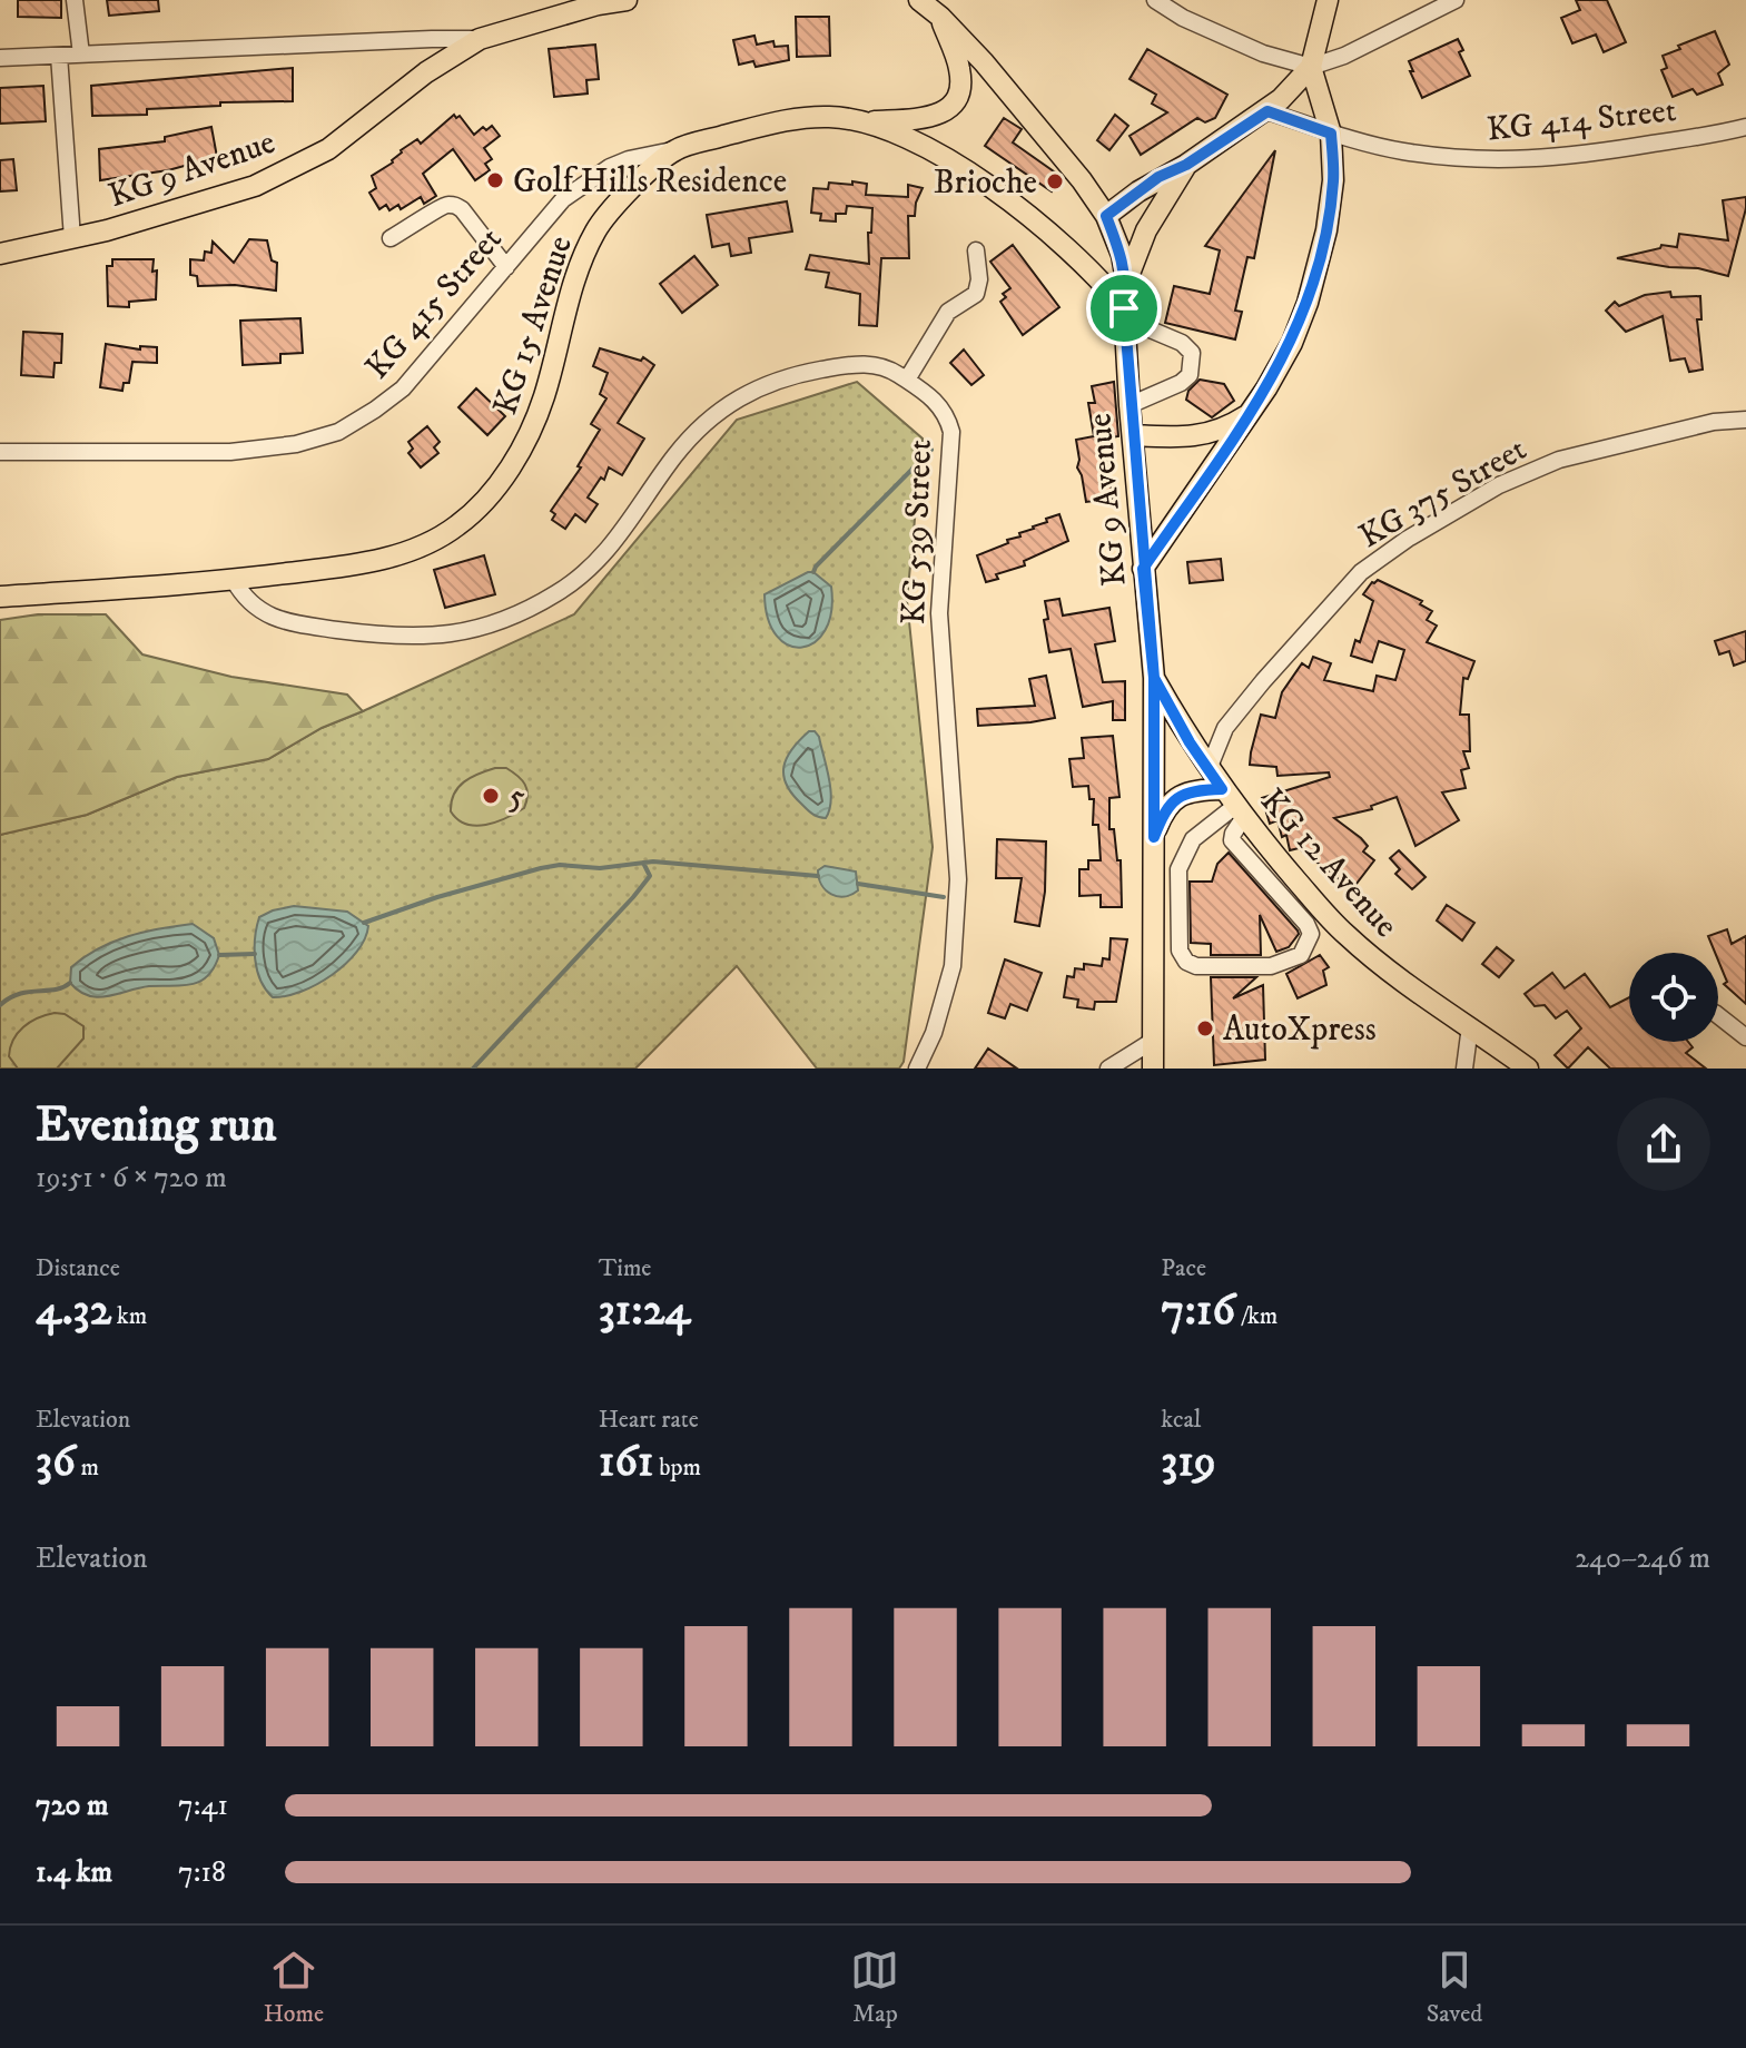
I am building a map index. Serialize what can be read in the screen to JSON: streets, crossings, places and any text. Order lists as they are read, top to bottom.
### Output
{
  "streets": {
    "main road": ["KG 9 Avenue", "KG 15 Avenue", "KG 12 Avenue"],
    "street": [
      "KG 414 Street",
      "KG 415 Street",
      "KG 375 Street",
      "KG 539 Street"
    ]
  },
  "crossings": [
    ["KG 9 Avenue", "KG 15 Avenue"],
    ["KG 9 Avenue", "KG 12 Avenue"],
    ["KG 415 Street", "KG 15 Avenue"],
    ["KG 15 Avenue", "KG 539 Street"],
    ["KG 375 Street", "KG 12 Avenue"]
  ],
  "places": [
    "Golf Hills Residence",
    "Brioche",
    "5",
    "AutoXpress"
  ],
  "page": {
    "heading": ["Evening run", "19:51 · 6 × 720 m"],
    "stats": [
      ["Distance", "4.32 km"],
      ["Time", "31:24"],
      ["Pace", "7:16 /km"],
      ["Elevation", "36 m"],
      ["Heart rate", "161 bpm"],
      ["kcal", "319"]
    ],
    "chart": ["Elevation", "240–246 m"],
    "list": [
      {
        "name": "720 m",
        "note": "7:41"
      },
      {
        "name": "1.4 km",
        "note": "7:18"
      }
    ],
    "tabs": ["Home", "Map", "Saved"]
  }
}
